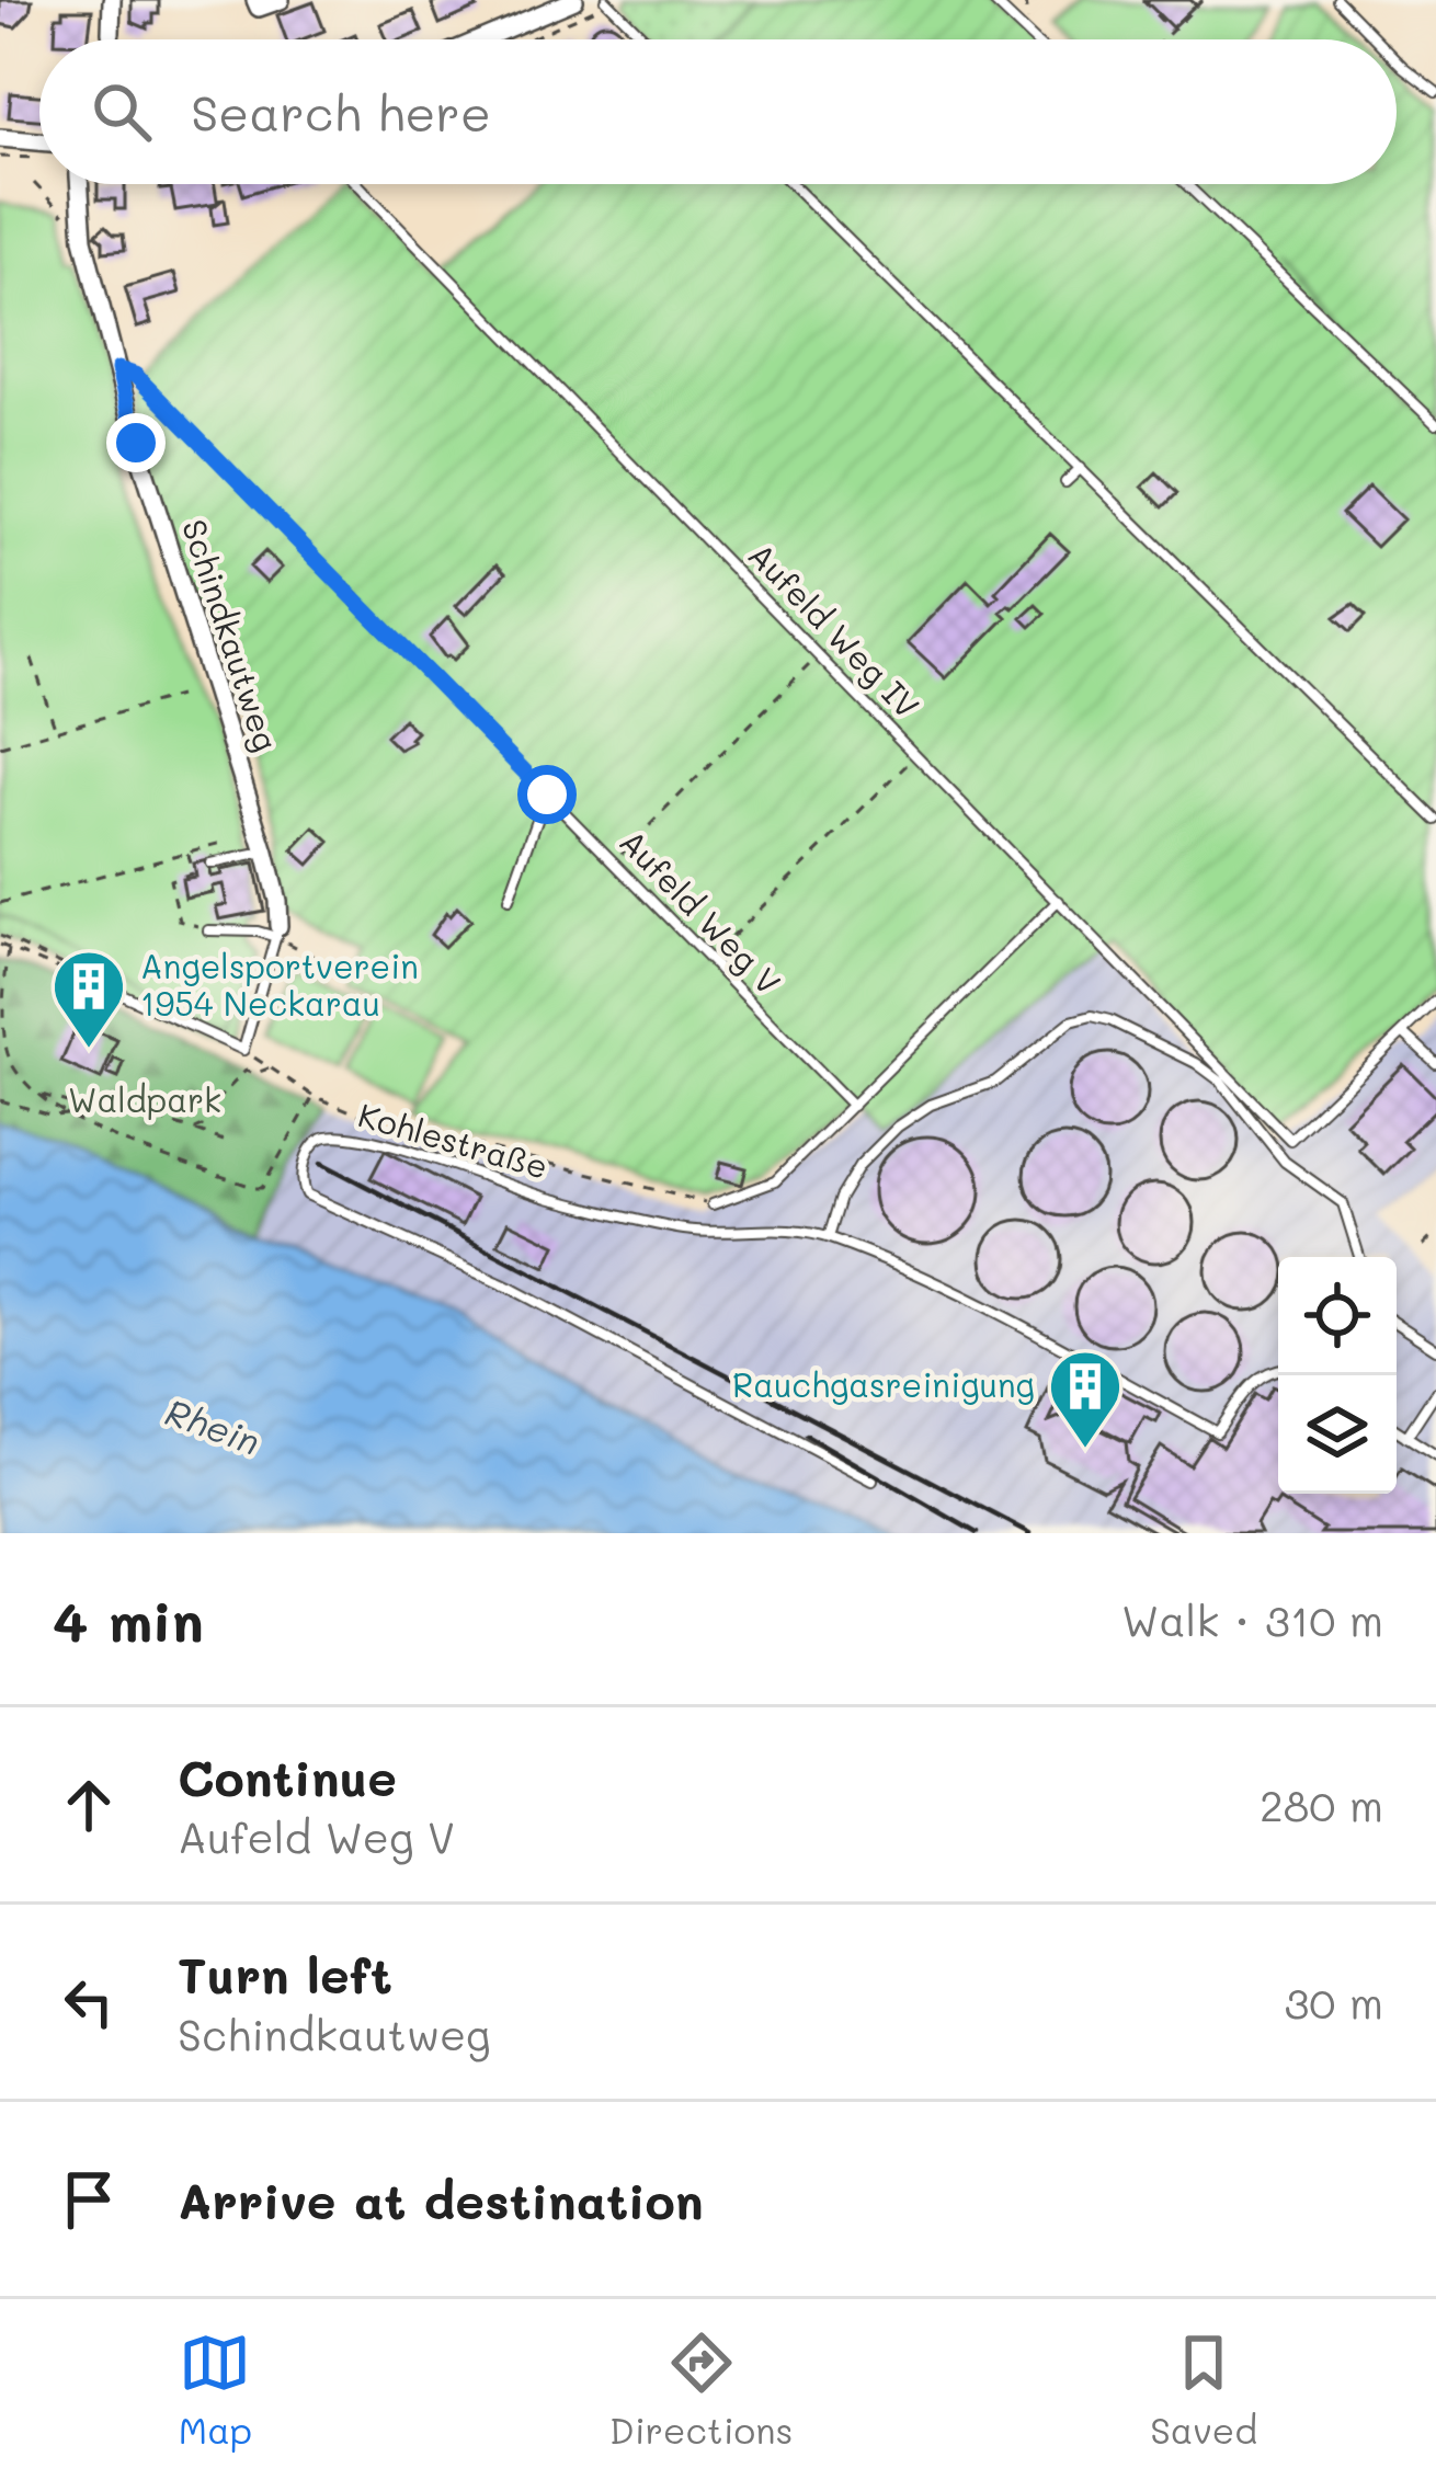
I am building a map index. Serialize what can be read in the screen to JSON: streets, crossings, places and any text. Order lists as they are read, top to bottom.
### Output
{
  "streets": {
    "street": ["Schindkautweg"],
    "lane": ["Aufeld Weg IV", "Aufeld Weg V", "Kohlestraße"]
  },
  "crossings": [
    ["Schindkautweg", "Aufeld Weg V"]
  ],
  "water": ["Rhein"],
  "parks": ["Waldpark"],
  "places": {
    "building": ["Angelsportverein 1954 Neckarau", "Rauchgasreinigung"]
  },
  "page": {
    "search": "Search here",
    "heading": ["4 min", "Walk · 310 m"],
    "list": [
      ["Continue", "Aufeld Weg V", "280 m"],
      ["Turn left", "Schindkautweg", "30 m"],
      "Arrive at destination"
    ],
    "nav": ["Map", "Directions", "Saved"]
  }
}
